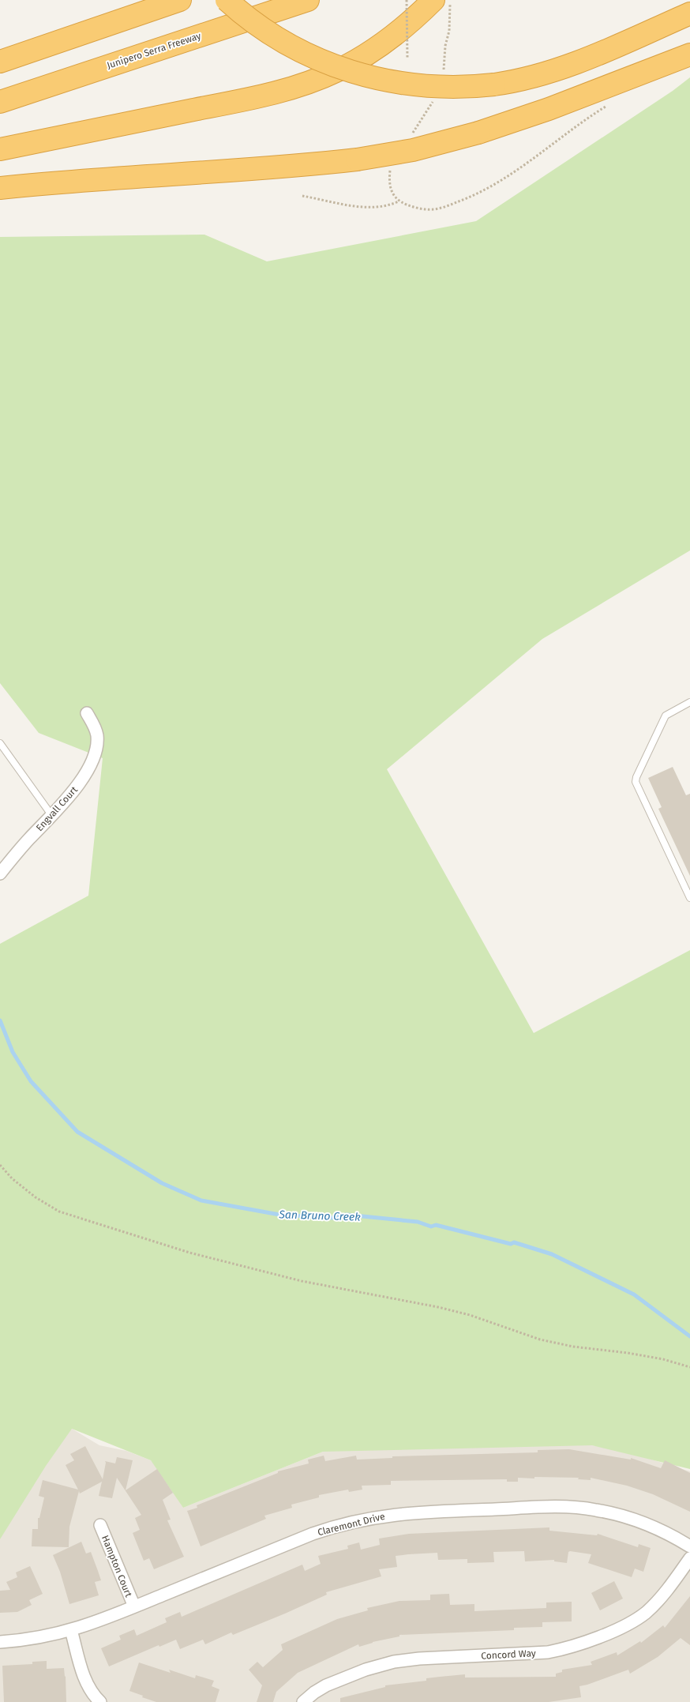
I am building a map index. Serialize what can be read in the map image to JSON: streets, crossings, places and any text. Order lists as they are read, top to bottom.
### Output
{
  "streets": {
    "highway": ["Junipero Serra Freeway"],
    "street": [
      "Engvall Court",
      "Claremont Drive",
      "Hampton Court",
      "Concord Way"
    ]
  },
  "crossings": [
    ["Claremont Drive", "Hampton Court"]
  ],
  "water": ["San Bruno Creek"]
}
